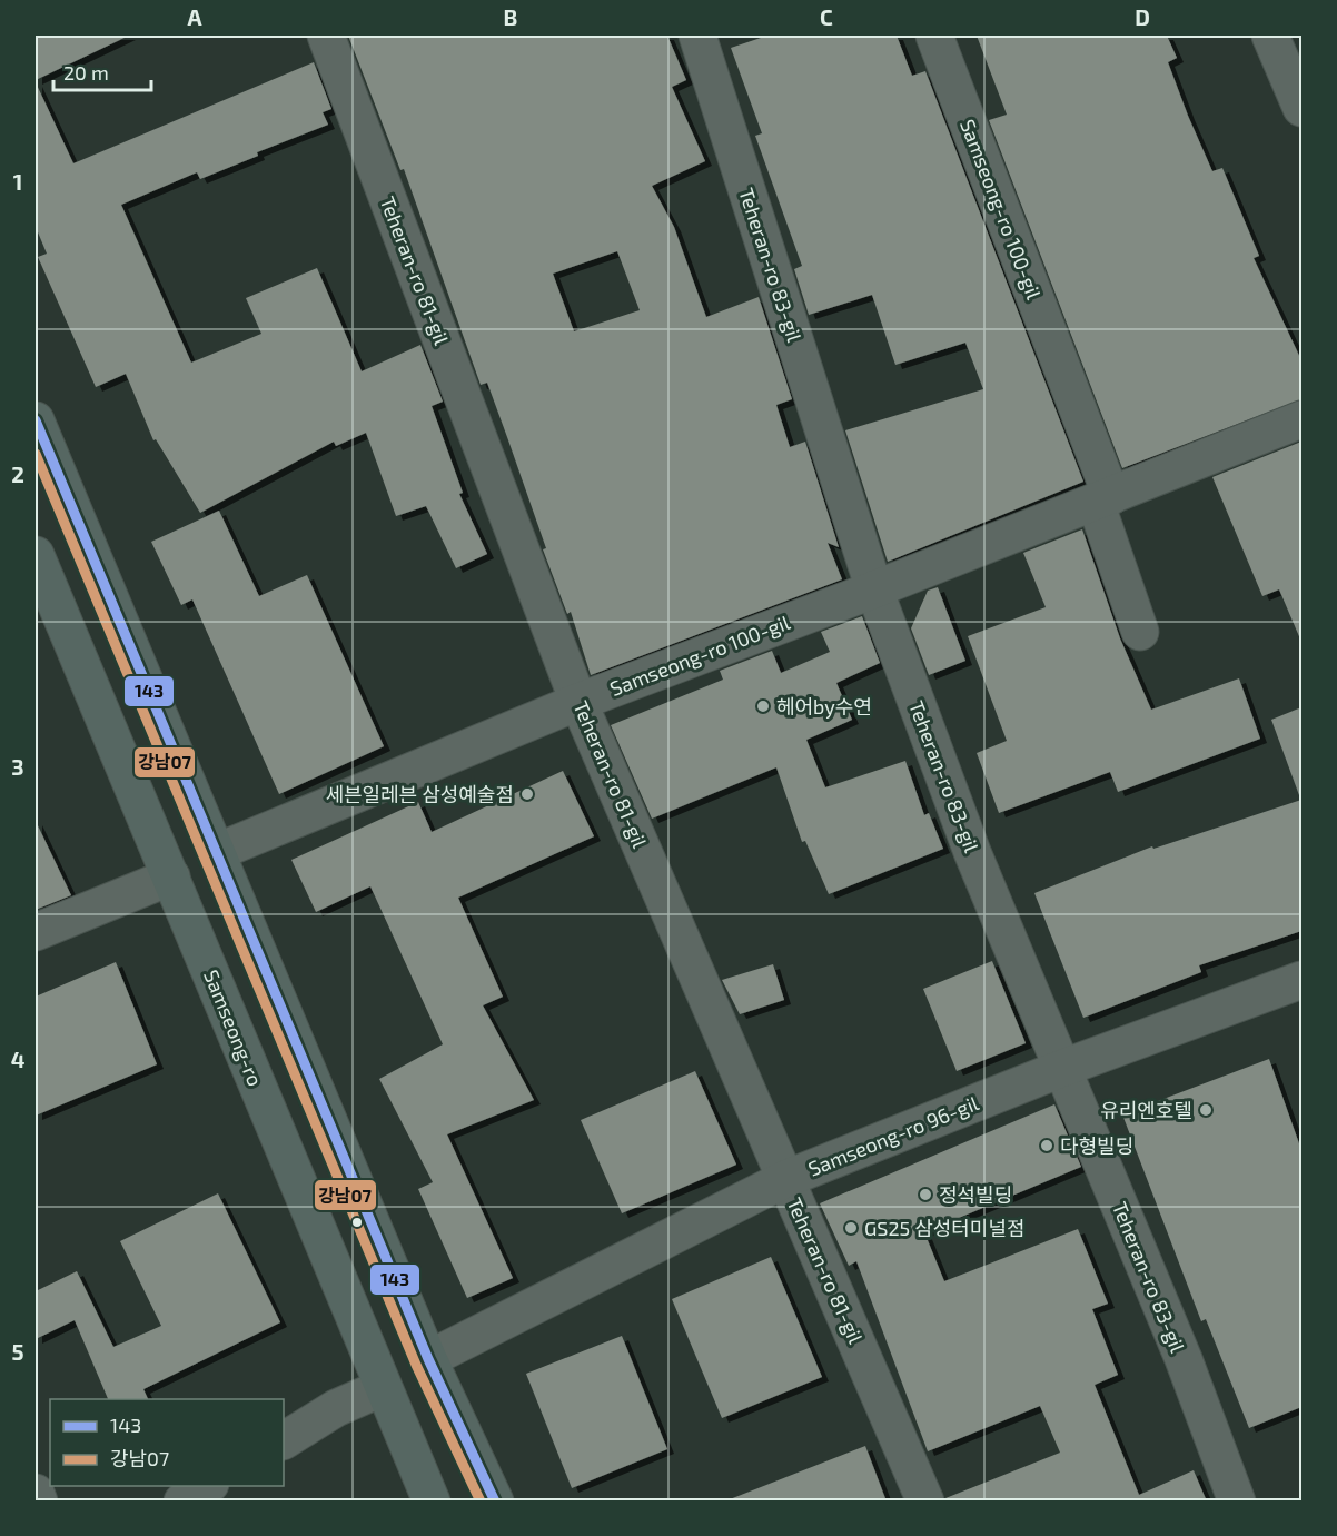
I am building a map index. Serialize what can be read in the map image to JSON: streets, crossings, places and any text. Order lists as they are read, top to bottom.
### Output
{
  "streets": {
    "main road": ["Samseong-ro"],
    "street": [
      "Samseong-ro 100-gil",
      "Teheran-ro 83-gil",
      "Teheran-ro 81-gil",
      "Samseong-ro 96-gil"
    ]
  },
  "crossings": [
    ["Samseong-ro 100-gil", "Teheran-ro 83-gil"],
    ["Samseong-ro 100-gil", "Teheran-ro 81-gil"],
    ["Teheran-ro 83-gil", "Samseong-ro 96-gil"],
    ["Teheran-ro 81-gil", "Samseong-ro 96-gil"]
  ],
  "places": [
    "헤어by수연",
    "세븐일레븐 삼성예술점",
    "유리엔호텔",
    "다형빌딩",
    "정석빌딩",
    "GS25 삼성터미널점"
  ],
  "lines": ["transit line 143", "transit line 강남07"],
  "legend": ["143", "강남07"],
  "scale_bar": "20 m",
  "grid": {
    "columns": [
      "A",
      "B",
      "C",
      "D"
    ],
    "rows": [
      "1",
      "2",
      "3",
      "4",
      "5"
    ]
  }
}
